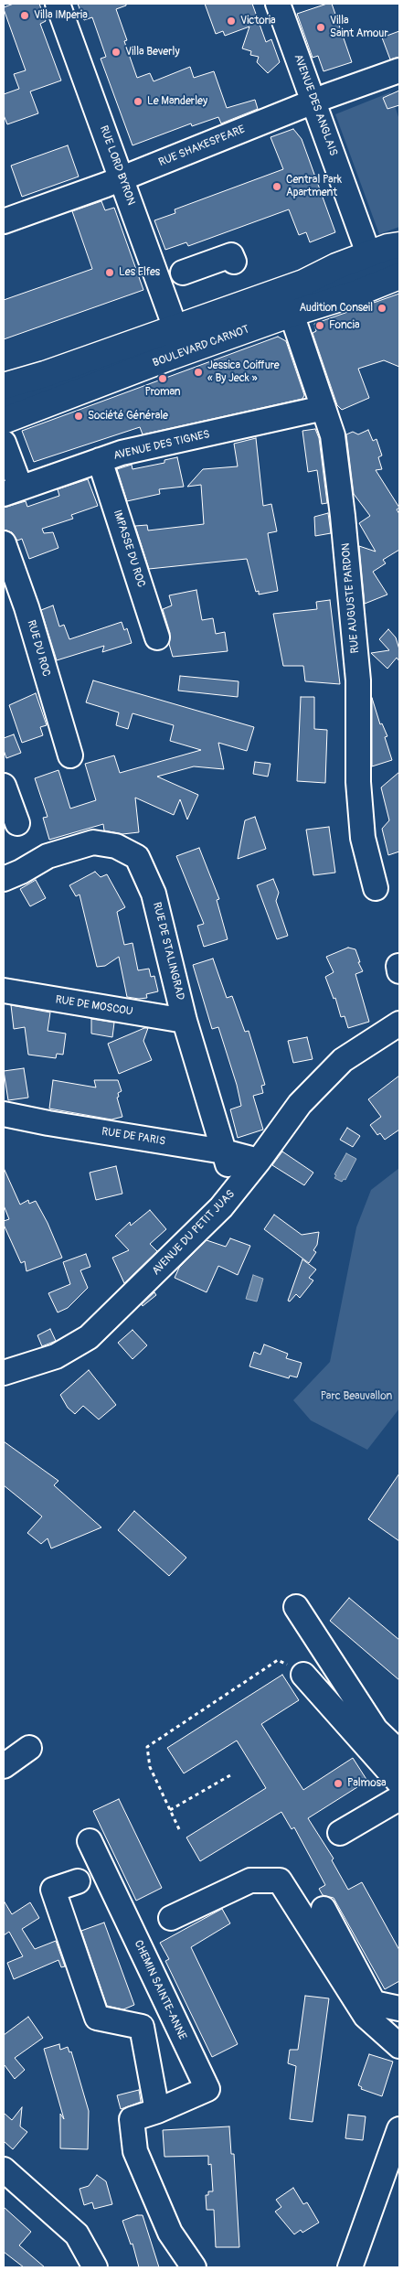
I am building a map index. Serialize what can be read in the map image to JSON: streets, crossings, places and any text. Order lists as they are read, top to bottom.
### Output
{
  "streets": {
    "main road": ["BOULEVARD CARNOT"],
    "street": [
      "AVENUE DES ANGLAIS",
      "RUE SHAKESPEARE",
      "RUE LORD BYRON",
      "AVENUE DES TIGNES",
      "IMPASSE DU ROC",
      "RUE AUGUSTE PARDON",
      "RUE DU ROC",
      "RUE DE STALINGRAD",
      "RUE DE MOSCOU",
      "RUE DE PARIS",
      "AVENUE DU PETIT JUAS",
      "CHEMIN SAINTE-ANNE"
    ]
  },
  "crossings": [
    ["AVENUE DES ANGLAIS", "RUE SHAKESPEARE"],
    ["AVENUE DES ANGLAIS", "BOULEVARD CARNOT"],
    ["RUE SHAKESPEARE", "RUE LORD BYRON"],
    ["RUE LORD BYRON", "BOULEVARD CARNOT"],
    ["BOULEVARD CARNOT", "RUE AUGUSTE PARDON"],
    ["AVENUE DES TIGNES", "IMPASSE DU ROC"],
    ["AVENUE DES TIGNES", "RUE AUGUSTE PARDON"],
    ["RUE DE STALINGRAD", "RUE DE MOSCOU"],
    ["RUE DE STALINGRAD", "RUE DE PARIS"]
  ],
  "parks": ["Parc Beauvallon"],
  "places": [
    "Villa IMperia",
    "Victoria",
    "Villa Saint Amour",
    "Villa Beverly",
    "Le Manderley",
    "Central Park Apartment",
    "Les Elfes",
    "Audition Conseil",
    "Foncia",
    "Jessica Coiffure « By Jeck »",
    "Proman",
    "Société Générale",
    "Palmosa"
  ]
}
